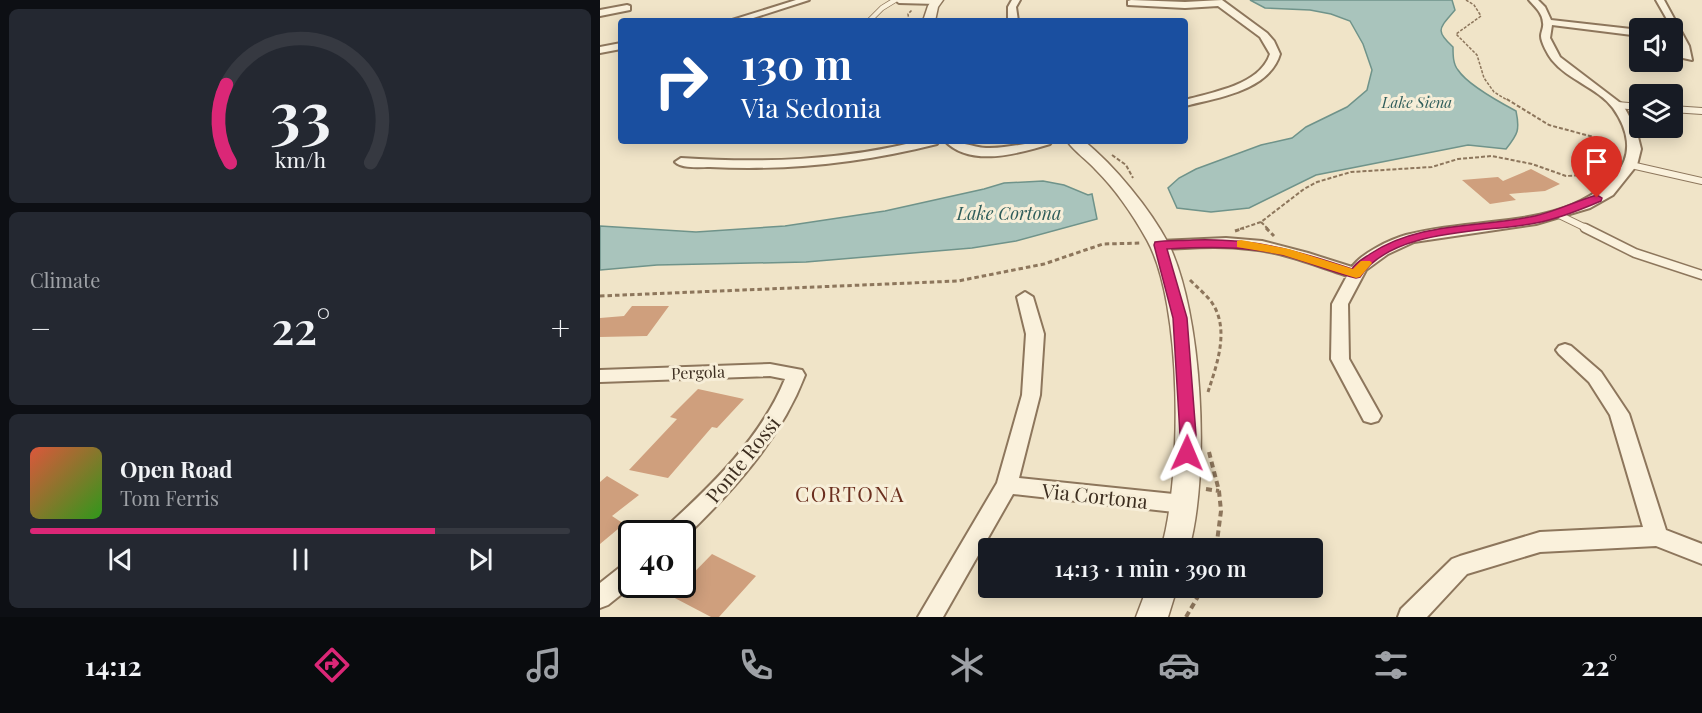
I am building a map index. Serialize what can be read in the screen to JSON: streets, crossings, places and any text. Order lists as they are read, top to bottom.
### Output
{
  "streets": {
    "street": ["Pergola", "Ponte Rossi", "Via Cortona"]
  },
  "crossings": [
    ["Pergola", "Ponte Rossi"]
  ],
  "districts": ["CORTONA"],
  "water": ["Lake Siena", "Lake Cortona"],
  "page": {
    "turn": ["130 m", "Via Sedonia"],
    "tile": "Climate",
    "heat": ["−", "22°", "+"],
    "song": ["Open Road", "Tom Ferris"],
    "limit": "40",
    "trip": "14:13 · 1 min · 390 m",
    "tabs": ["14:12", "22°"],
    "gauge": ["33", "km/h"]
  }
}
